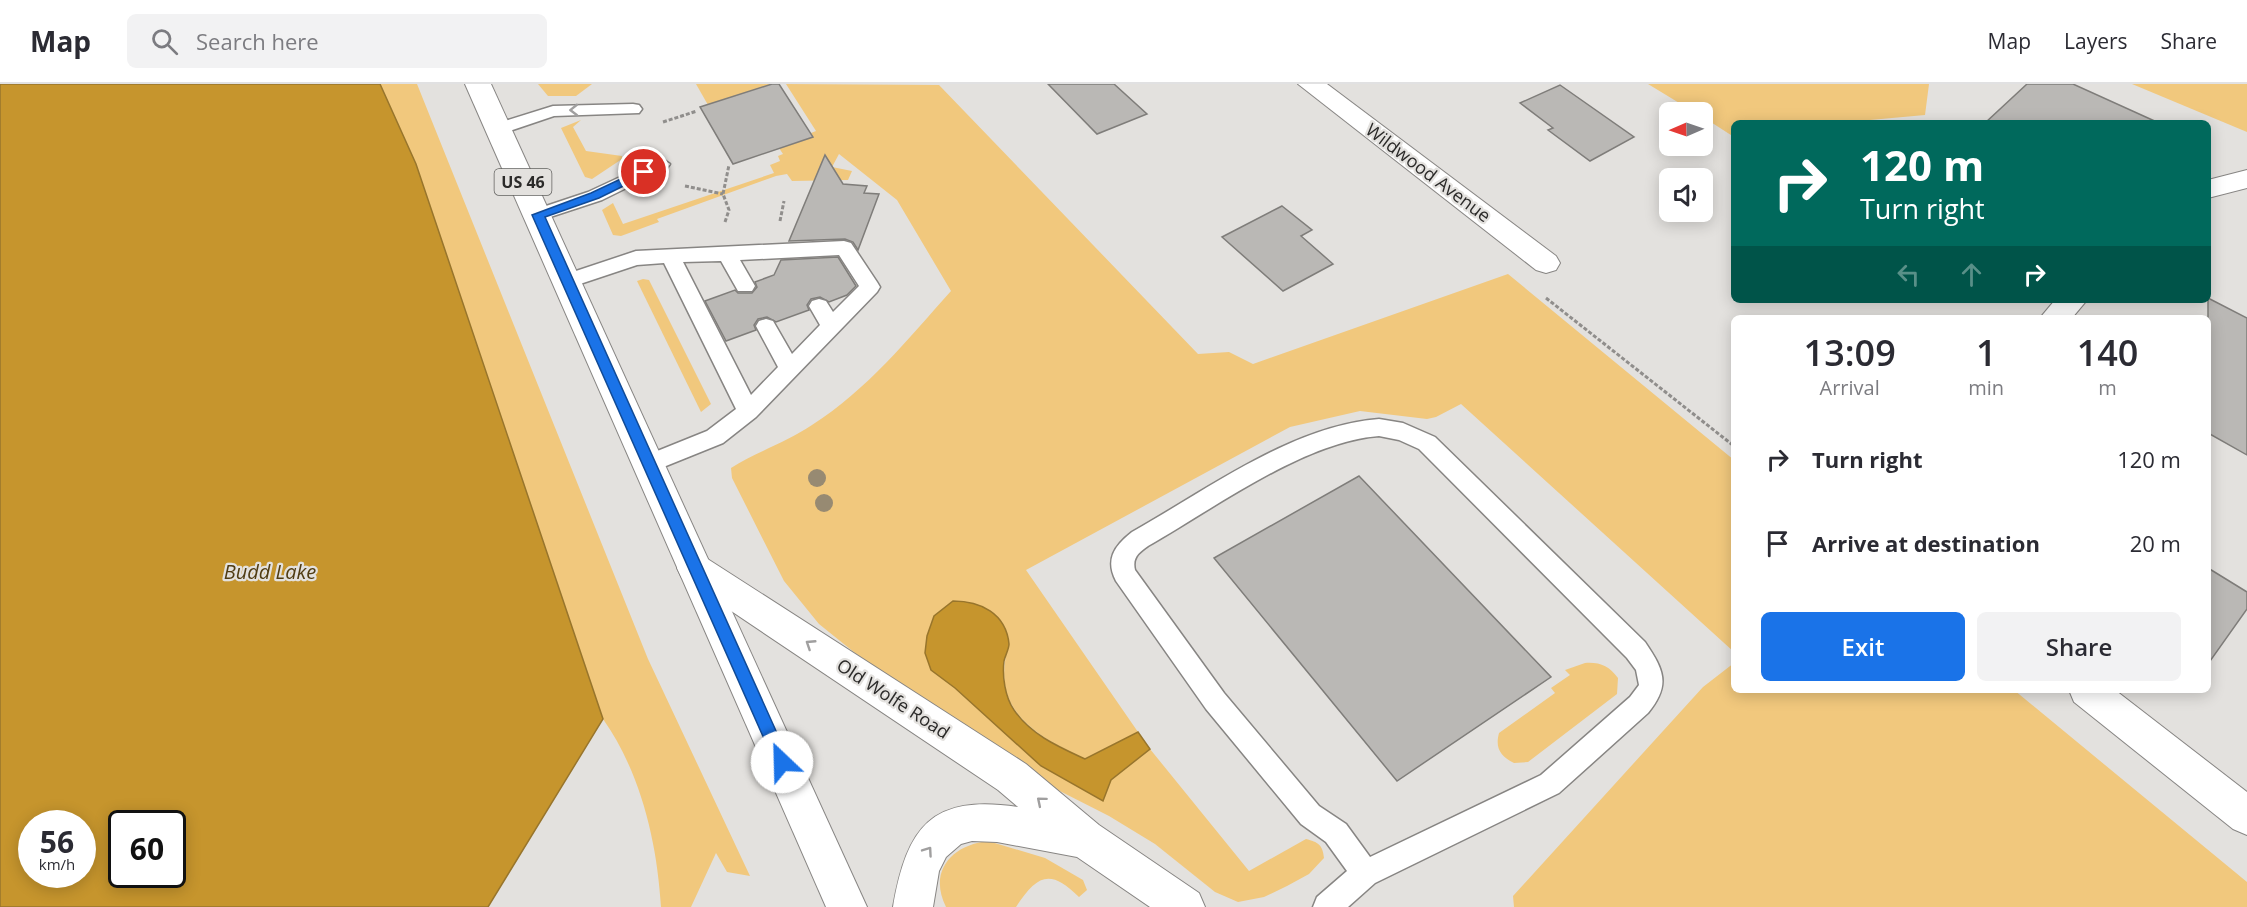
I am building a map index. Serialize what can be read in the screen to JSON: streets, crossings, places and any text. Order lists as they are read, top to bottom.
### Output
{
  "streets": {
    "street": ["Wildwood Avenue", "US 46", "Old Wolfe Road"]
  },
  "crossings": [
    ["US 46", "Old Wolfe Road"]
  ],
  "water": ["Budd Lake"],
  "north": "left",
  "page": {
    "header": "Map",
    "search": "Search here",
    "nav": ["Map", "Layers", "Share"],
    "turn": ["120 m", "Turn right"],
    "eta": [
      "13:09",
      "Arrival",
      "1",
      "min",
      "140",
      "m"
    ],
    "list": [
      {
        "name": "Turn right",
        "value": "120 m"
      },
      {
        "name": "Arrive at destination",
        "value": "20 m"
      }
    ],
    "buttons": ["Exit", "Share"],
    "speed": "56 km/h",
    "limit": "60"
  }
}
